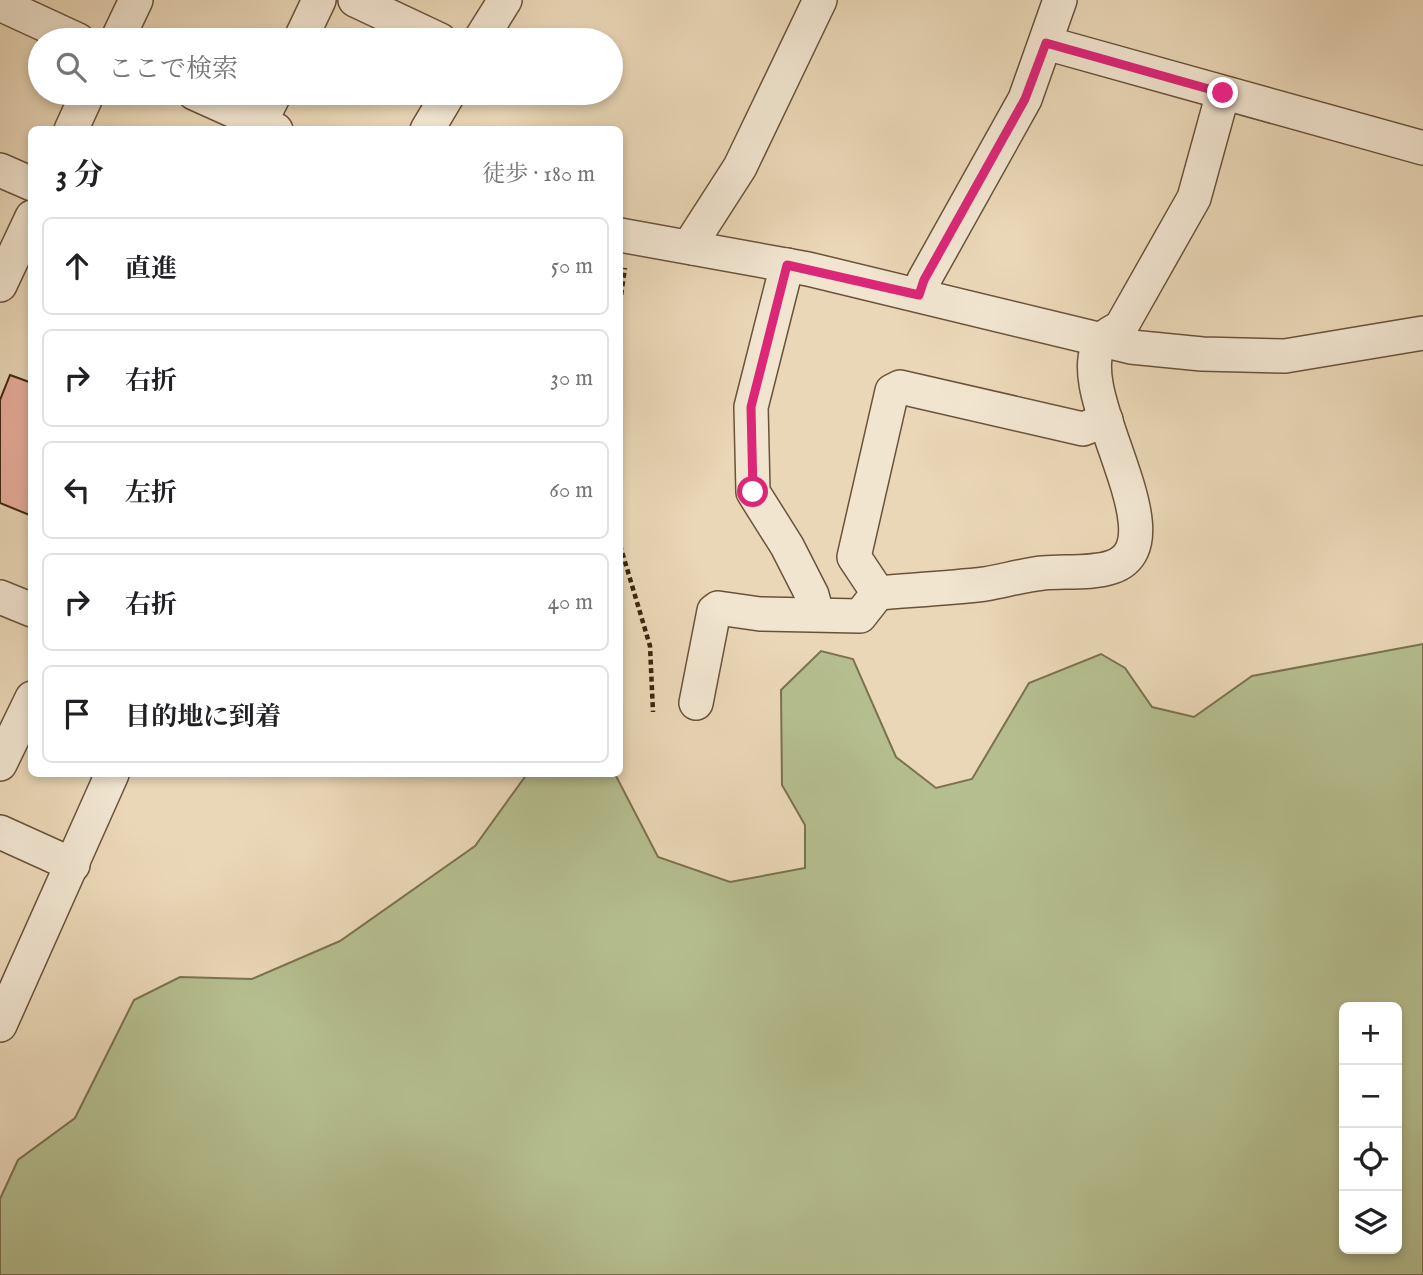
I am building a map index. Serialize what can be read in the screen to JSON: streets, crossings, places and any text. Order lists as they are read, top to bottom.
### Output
{
  "page": {
    "search": "ここで検索",
    "heading": ["3 分", "徒歩 · 180 m"],
    "list": [
      ["直進", "50 m"],
      ["右折", "30 m"],
      ["左折", "60 m"],
      ["右折", "40 m"],
      "目的地に到着"
    ],
    "map_buttons": ["+", "−"]
  }
}
